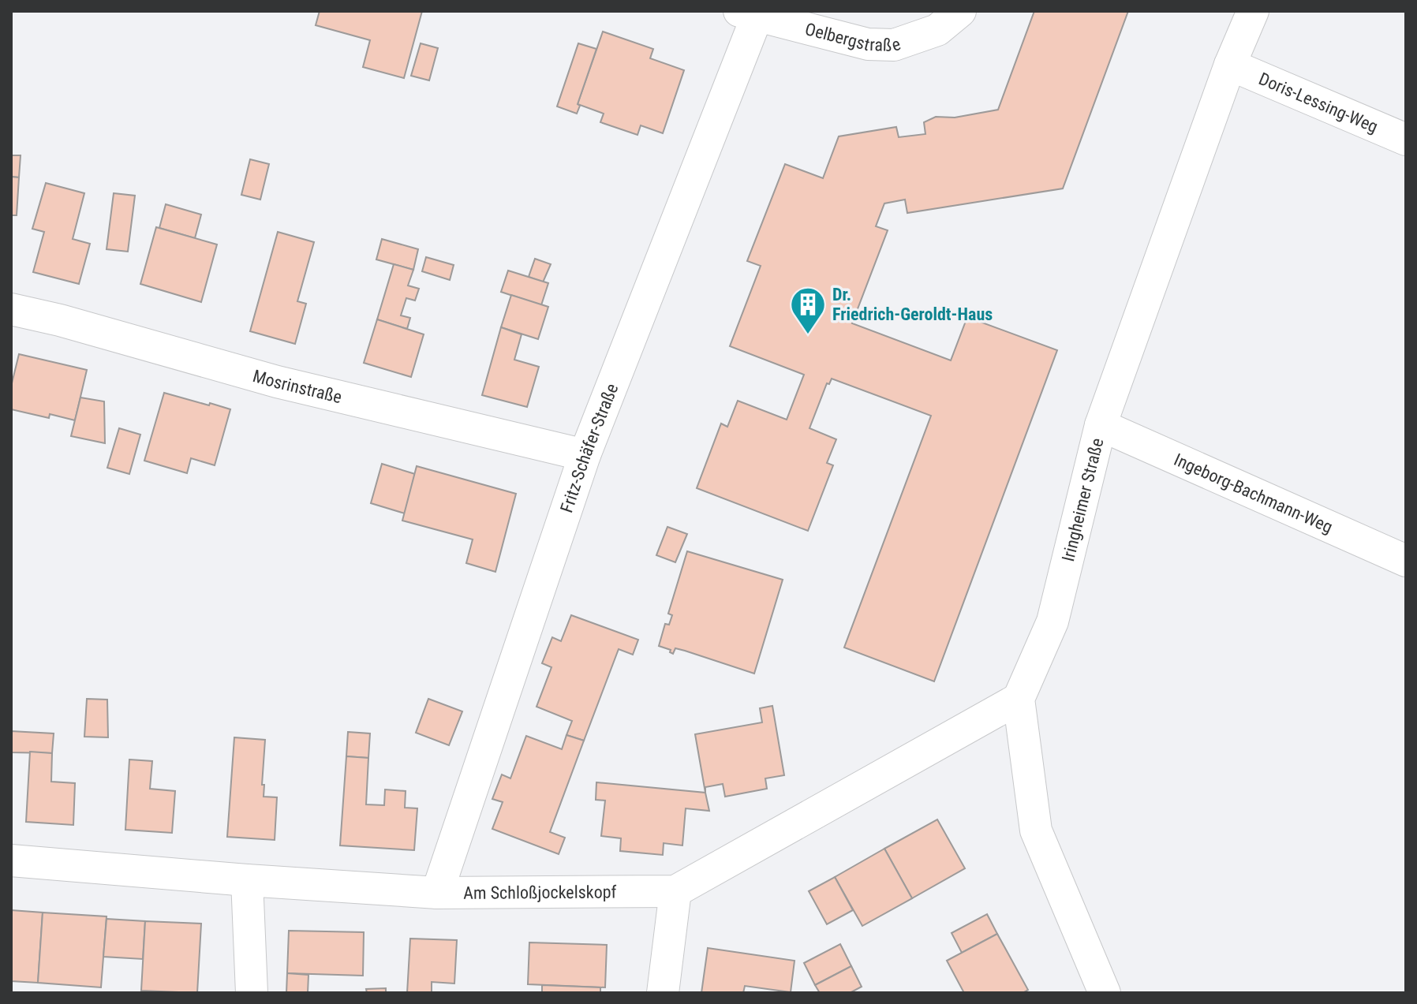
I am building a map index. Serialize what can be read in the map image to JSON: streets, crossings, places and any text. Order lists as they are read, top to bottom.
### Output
{
  "streets": {
    "street": [
      "Oelbergstraße",
      "Doris-Lessing-Weg",
      "Mosrinstraße",
      "Fritz-Schäfer-Straße",
      "Ingeborg-Bachmann-Weg",
      "Iringheimer Straße",
      "Am Schloßjockelskopf"
    ]
  },
  "crossings": [
    ["Oelbergstraße", "Fritz-Schäfer-Straße"],
    ["Doris-Lessing-Weg", "Iringheimer Straße"],
    ["Mosrinstraße", "Fritz-Schäfer-Straße"],
    ["Fritz-Schäfer-Straße", "Am Schloßjockelskopf"],
    ["Ingeborg-Bachmann-Weg", "Iringheimer Straße"],
    ["Iringheimer Straße", "Am Schloßjockelskopf"]
  ],
  "places": {
    "building": ["Dr. Friedrich-Geroldt-Haus"]
  }
}
